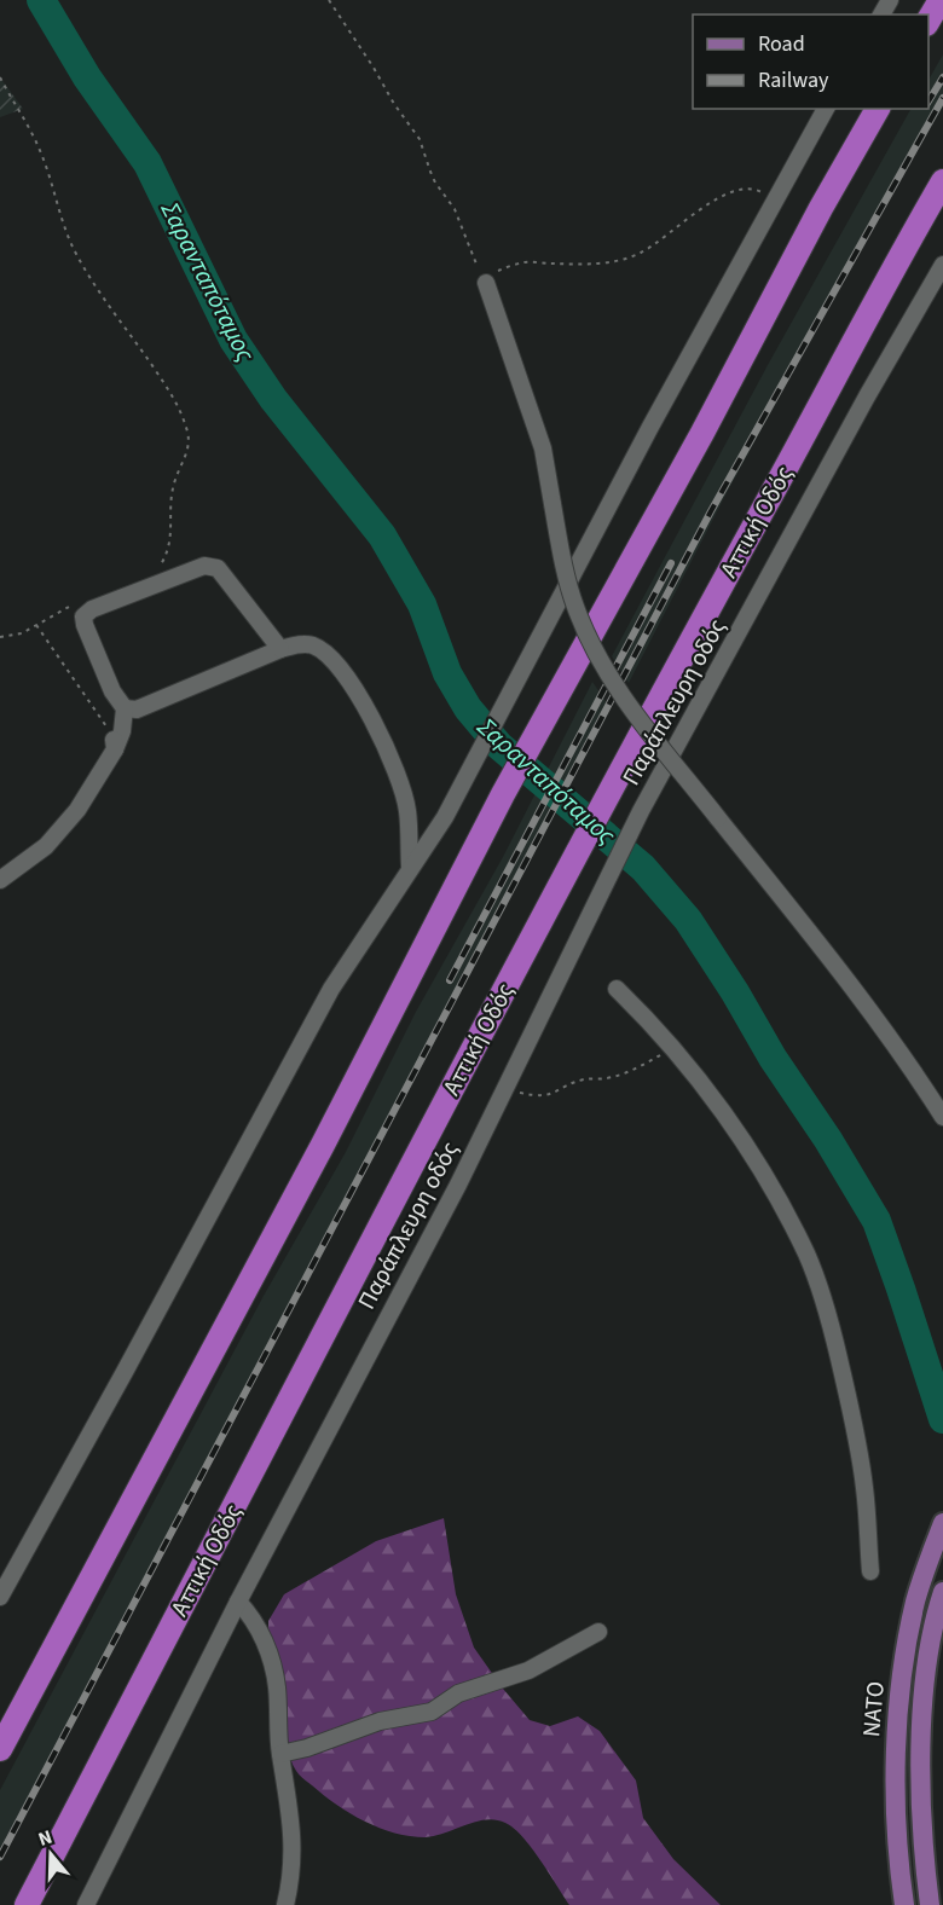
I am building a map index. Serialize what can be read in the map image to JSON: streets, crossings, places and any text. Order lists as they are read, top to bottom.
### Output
{
  "streets": {
    "highway": ["Αττική Οδός"],
    "main road": ["ΝΑΤΟ"],
    "street": ["Παράπλευρη οδός"]
  },
  "water": ["Σαρανταπόταμος"],
  "legend": ["Road", "Railway"],
  "north": "top"
}
